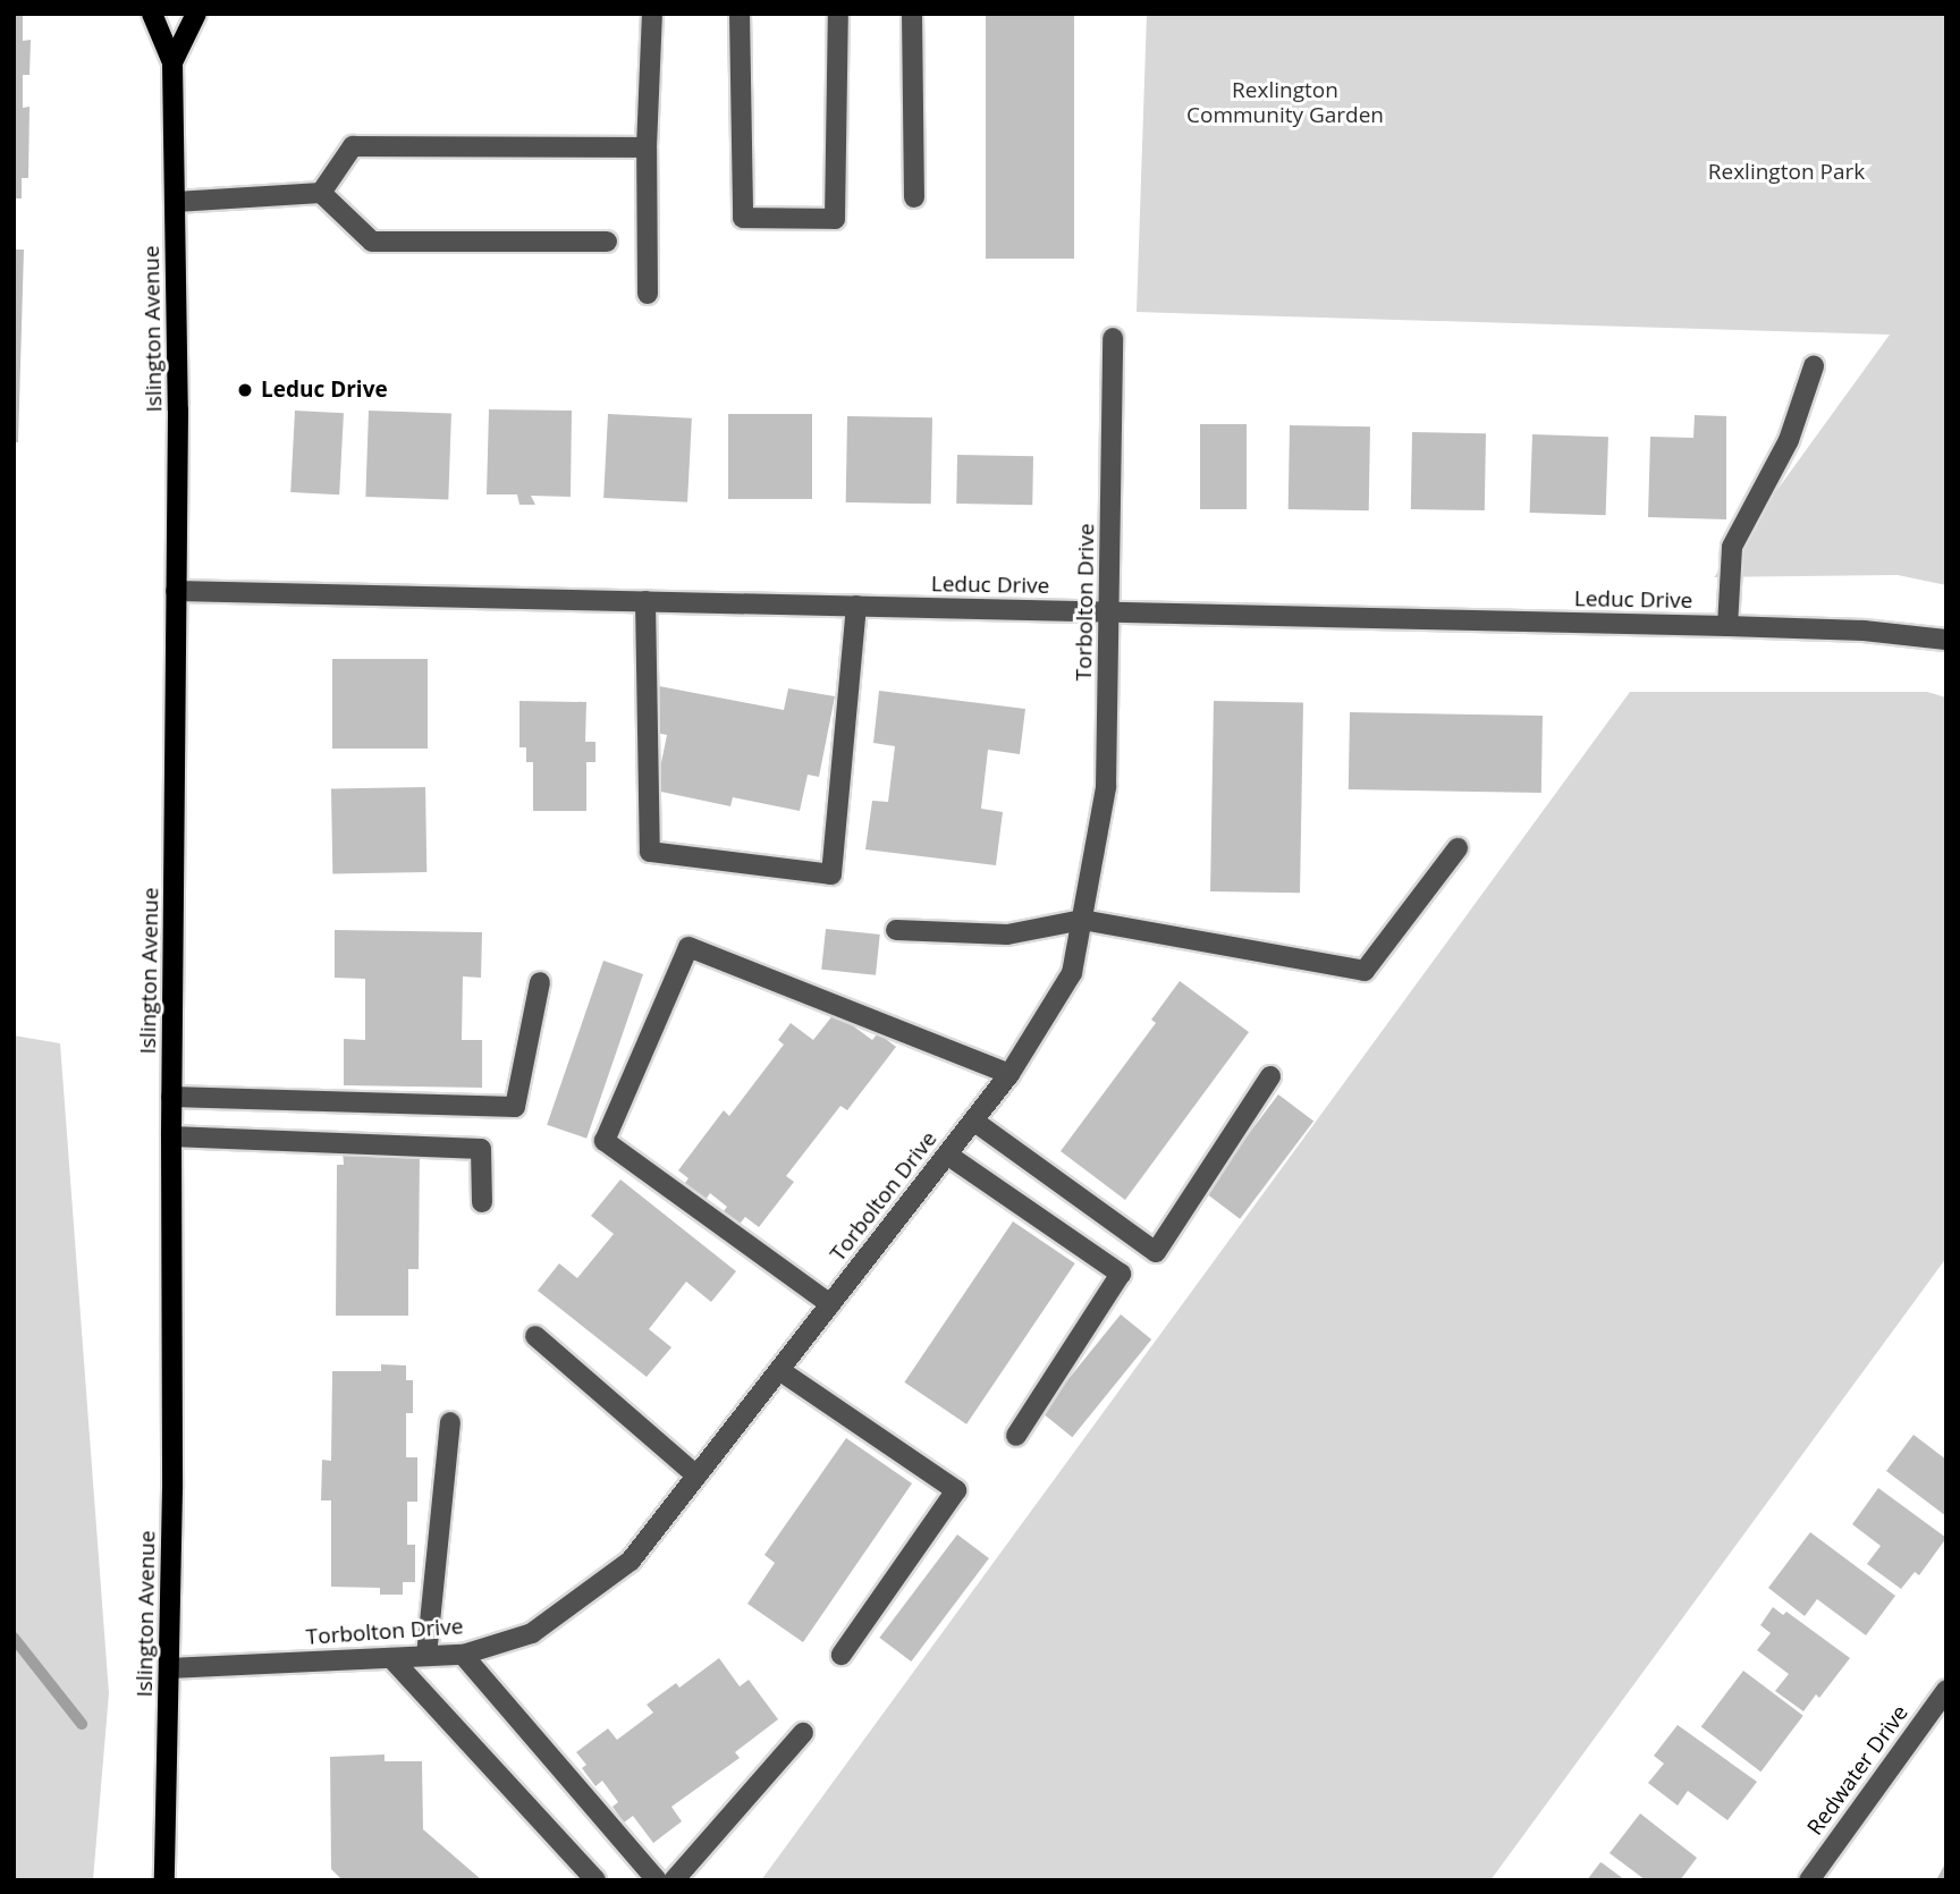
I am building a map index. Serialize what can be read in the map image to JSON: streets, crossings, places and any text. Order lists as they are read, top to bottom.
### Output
{
  "streets": {
    "main road": ["Islington Avenue"],
    "street": ["Leduc Drive", "Torbolton Drive", "Redwater Drive"]
  },
  "crossings": [
    ["Islington Avenue", "Leduc Drive"],
    ["Islington Avenue", "Torbolton Drive"],
    ["Leduc Drive", "Torbolton Drive"]
  ],
  "parks": ["Rexlington Community Garden", "Rexlington Park"],
  "places": ["Leduc Drive"]
}
